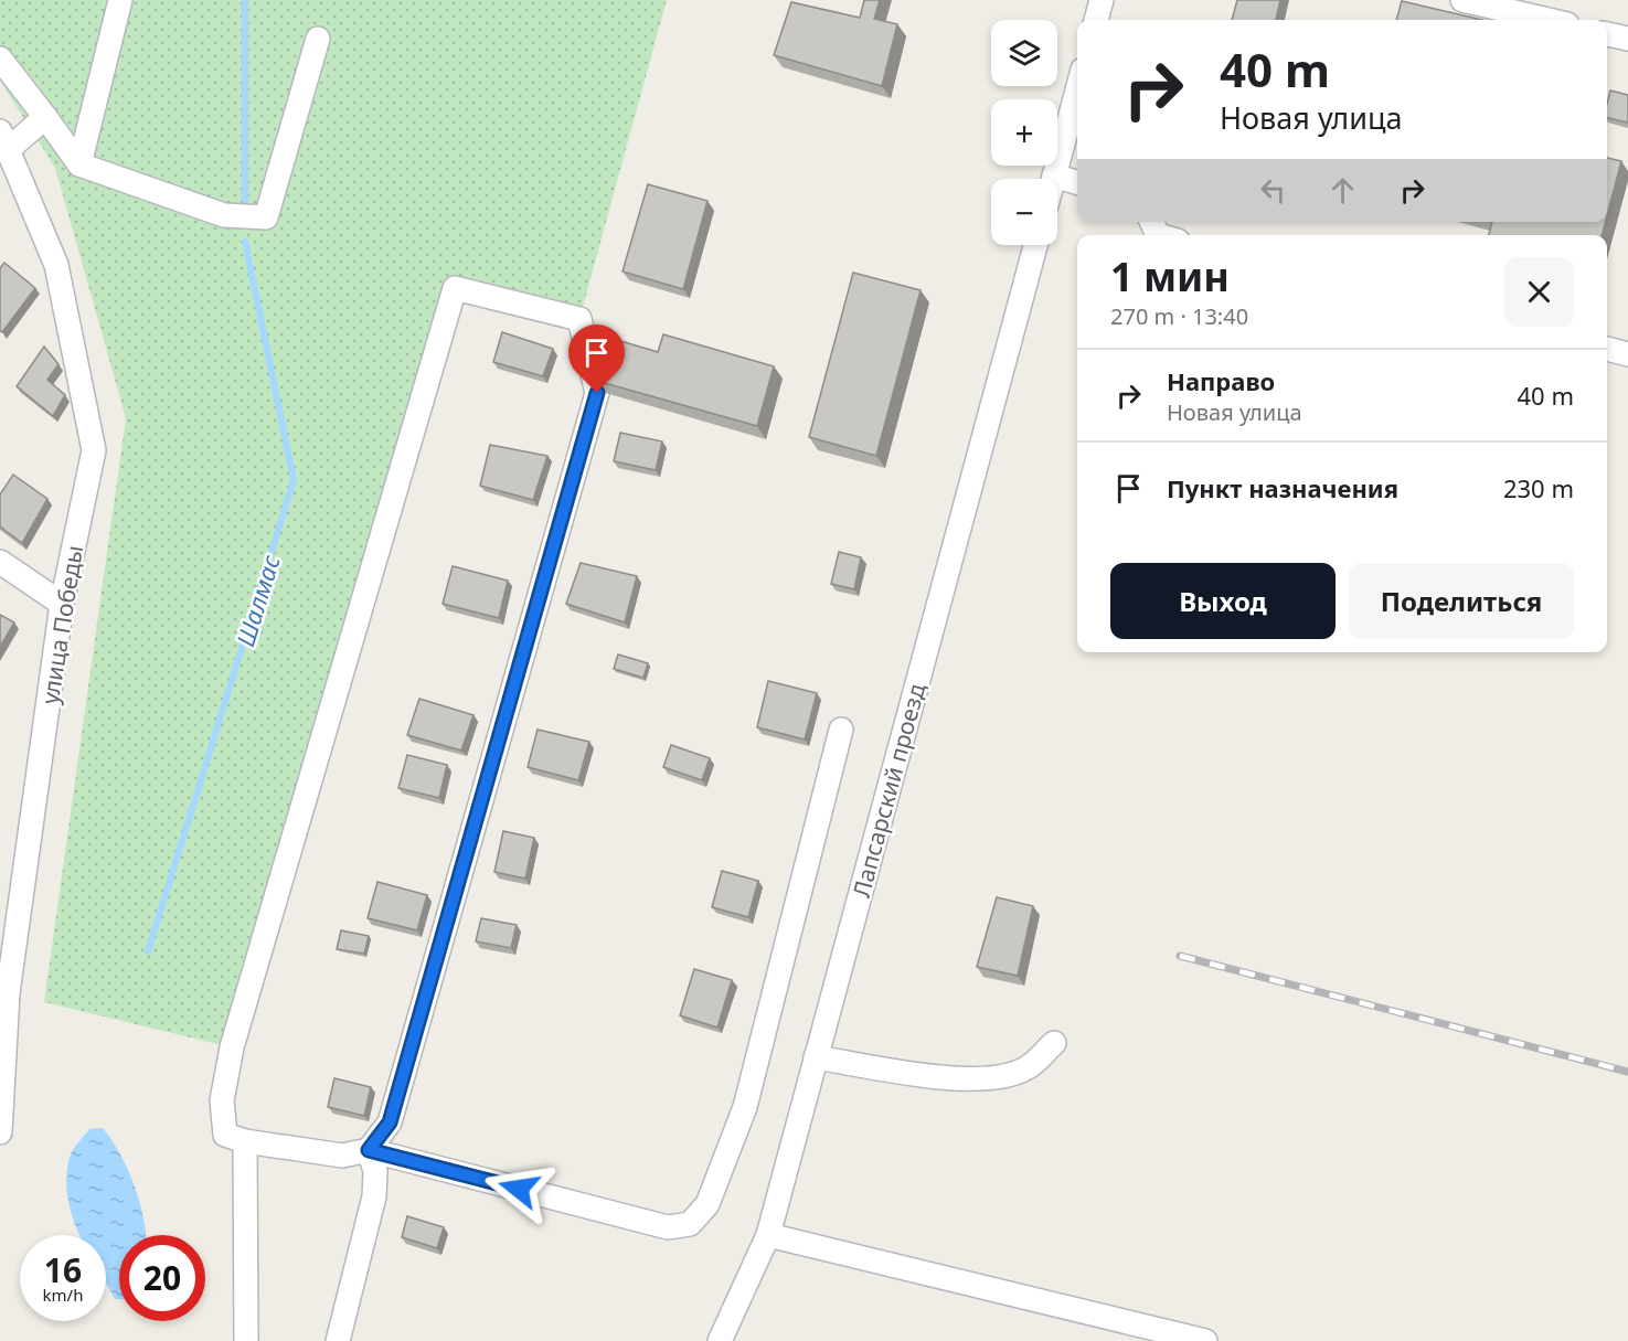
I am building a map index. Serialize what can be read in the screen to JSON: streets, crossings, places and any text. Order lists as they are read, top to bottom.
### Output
{
  "streets": {
    "street": ["улица Победы", "Лапсарский проезд"]
  },
  "water": ["Шалмас"],
  "page": {
    "map_buttons": ["+", "−"],
    "turn": ["40 m", "Новая улица"],
    "heading": ["1 мин", "270 m · 13:40"],
    "list": [
      {
        "name": "Направо",
        "note": "Новая улица",
        "value": "40 m"
      },
      {
        "name": "Пункт назначения",
        "value": "230 m"
      }
    ],
    "buttons": ["Выход", "Поделиться"],
    "speed": "16 km/h",
    "limit": "20"
  }
}
